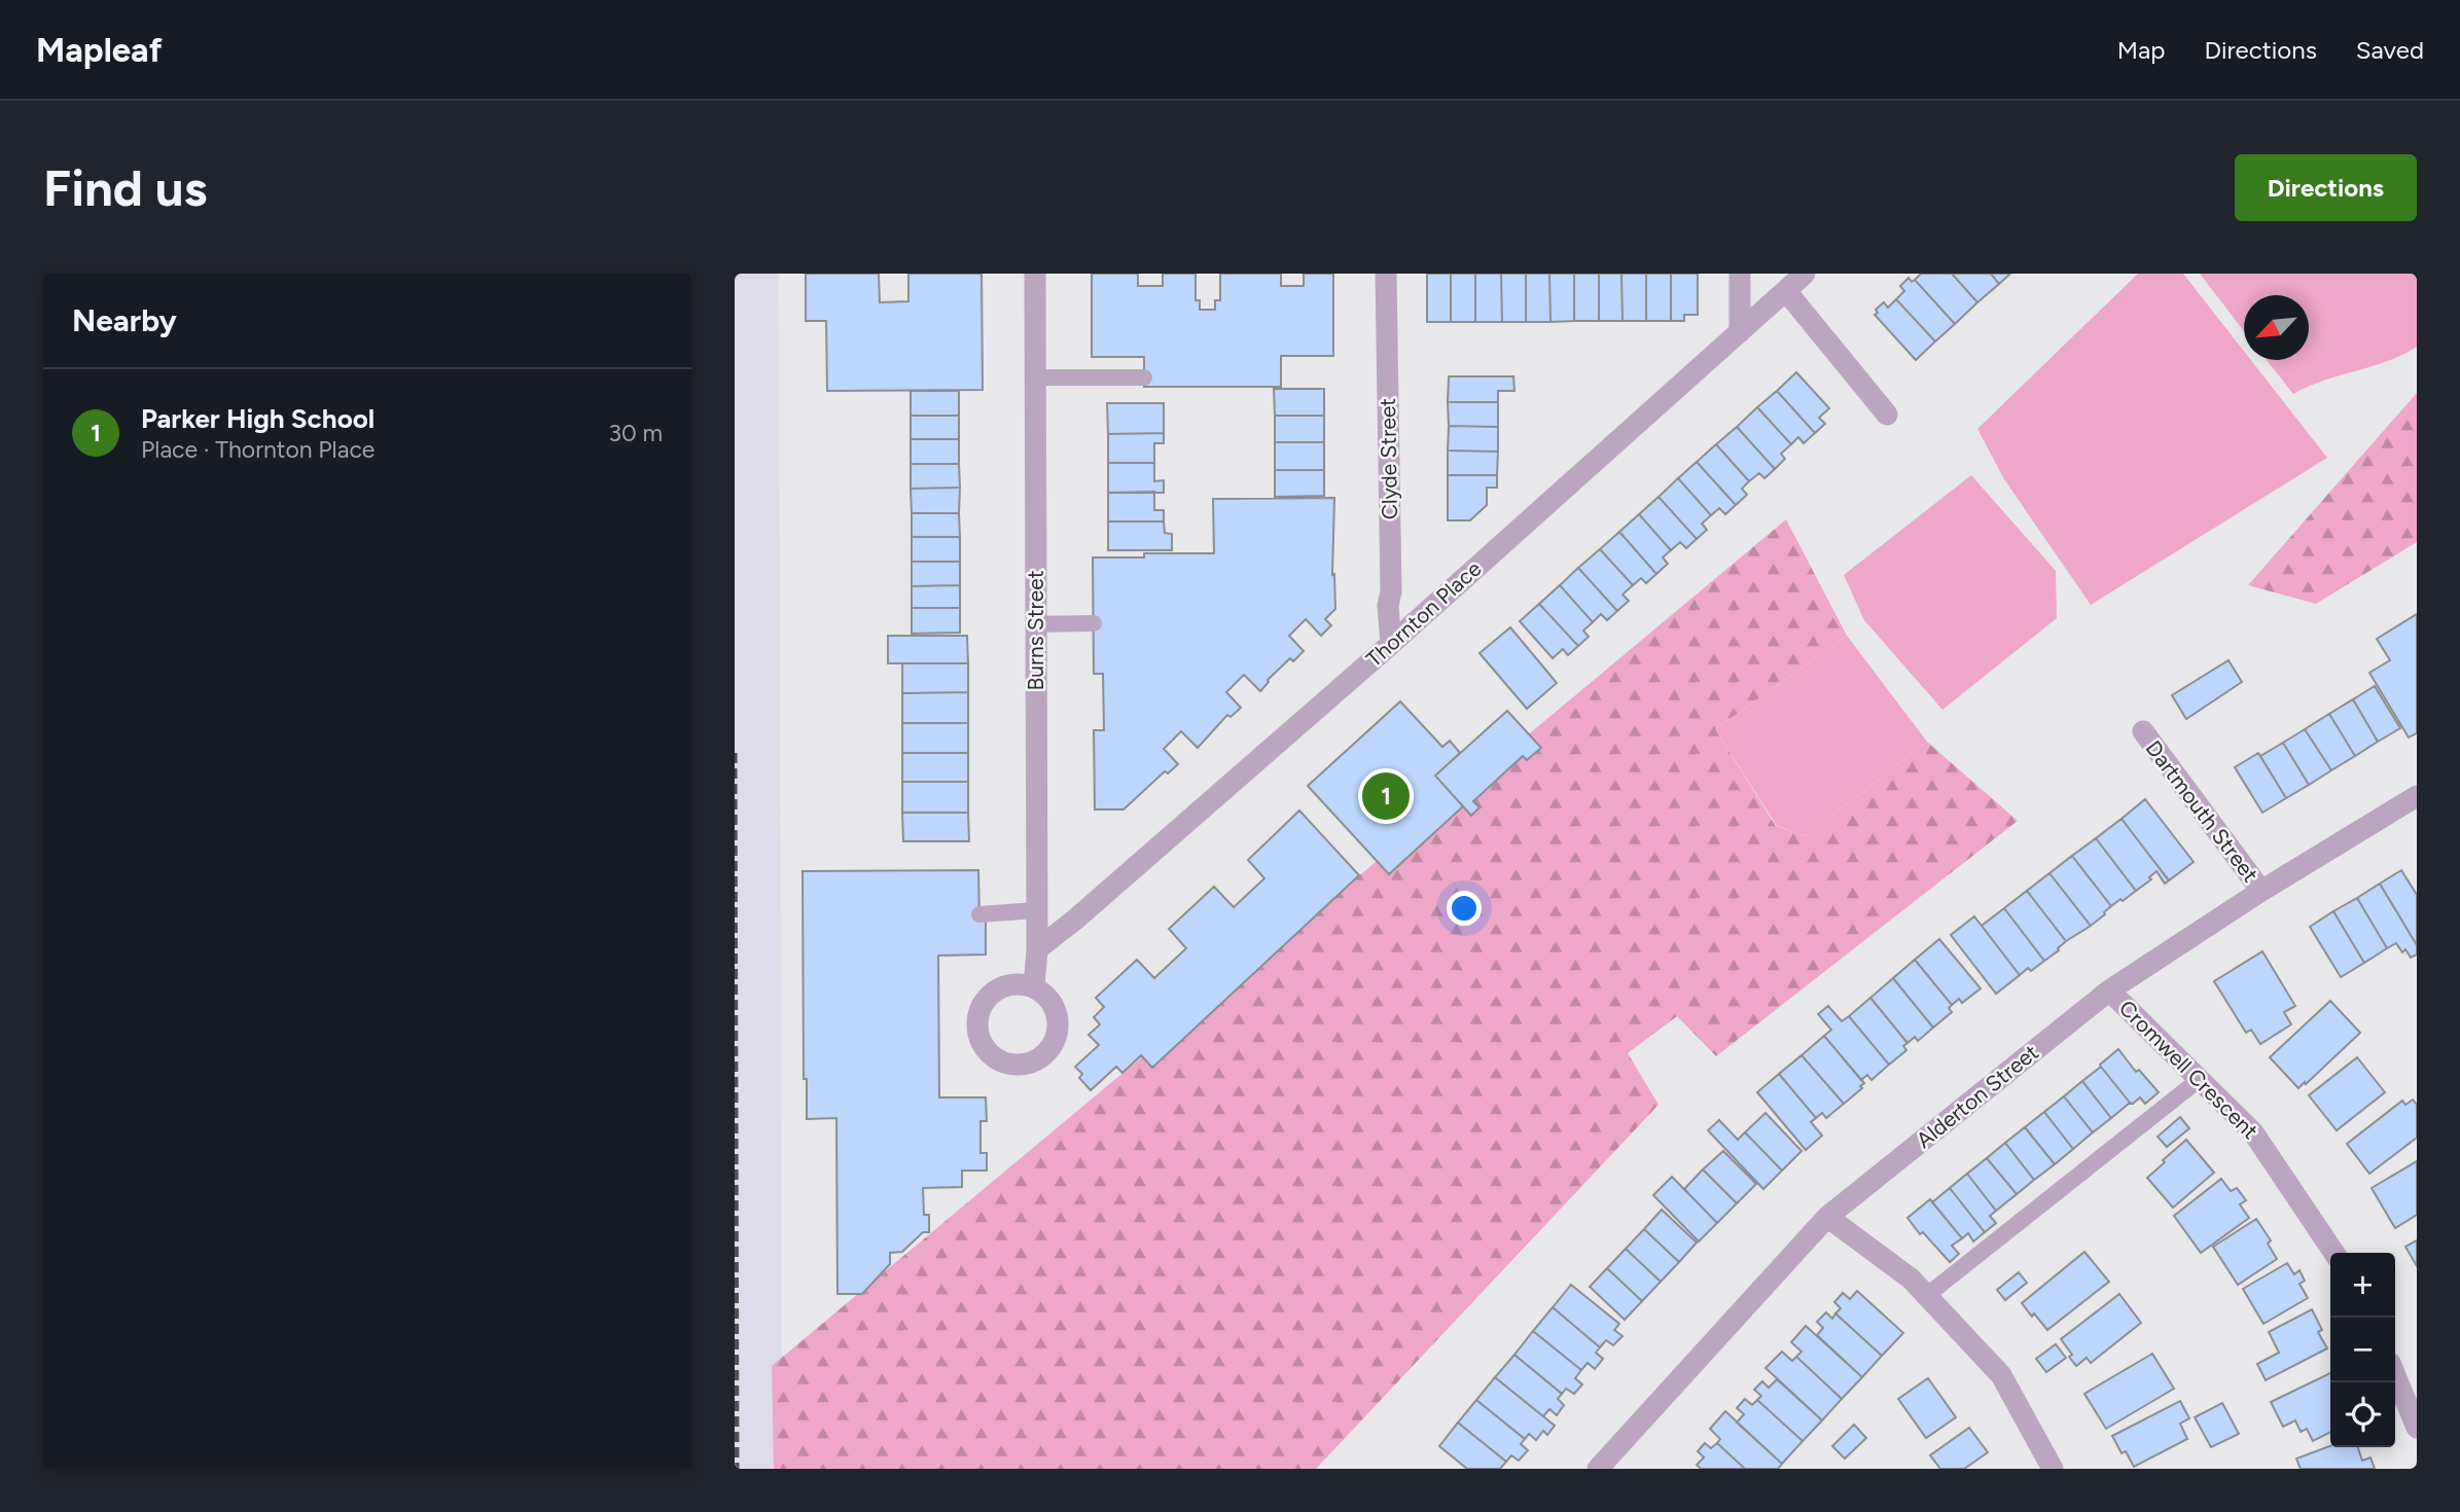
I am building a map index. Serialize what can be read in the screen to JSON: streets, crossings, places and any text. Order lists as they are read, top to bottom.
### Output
{
  "streets": {
    "street": [
      "Clyde Street",
      "Thornton Place",
      "Burns Street",
      "Dartmouth Street",
      "Cromwell Crescent",
      "Alderton Street"
    ]
  },
  "crossings": [
    ["Clyde Street", "Thornton Place"],
    ["Thornton Place", "Burns Street"],
    ["Dartmouth Street", "Alderton Street"],
    ["Cromwell Crescent", "Alderton Street"]
  ],
  "north": "bottom left",
  "page": {
    "header": "Mapleaf",
    "nav": ["Map", "Directions", "Saved"],
    "buttons": "Directions",
    "title": "Find us",
    "heading": "Nearby",
    "list": [
      {
        "mark": "1",
        "name": "Parker High School",
        "note": "Place · Thornton Place",
        "value": "30 m"
      }
    ],
    "pins": "1",
    "map_buttons": ["+", "−"]
  }
}
